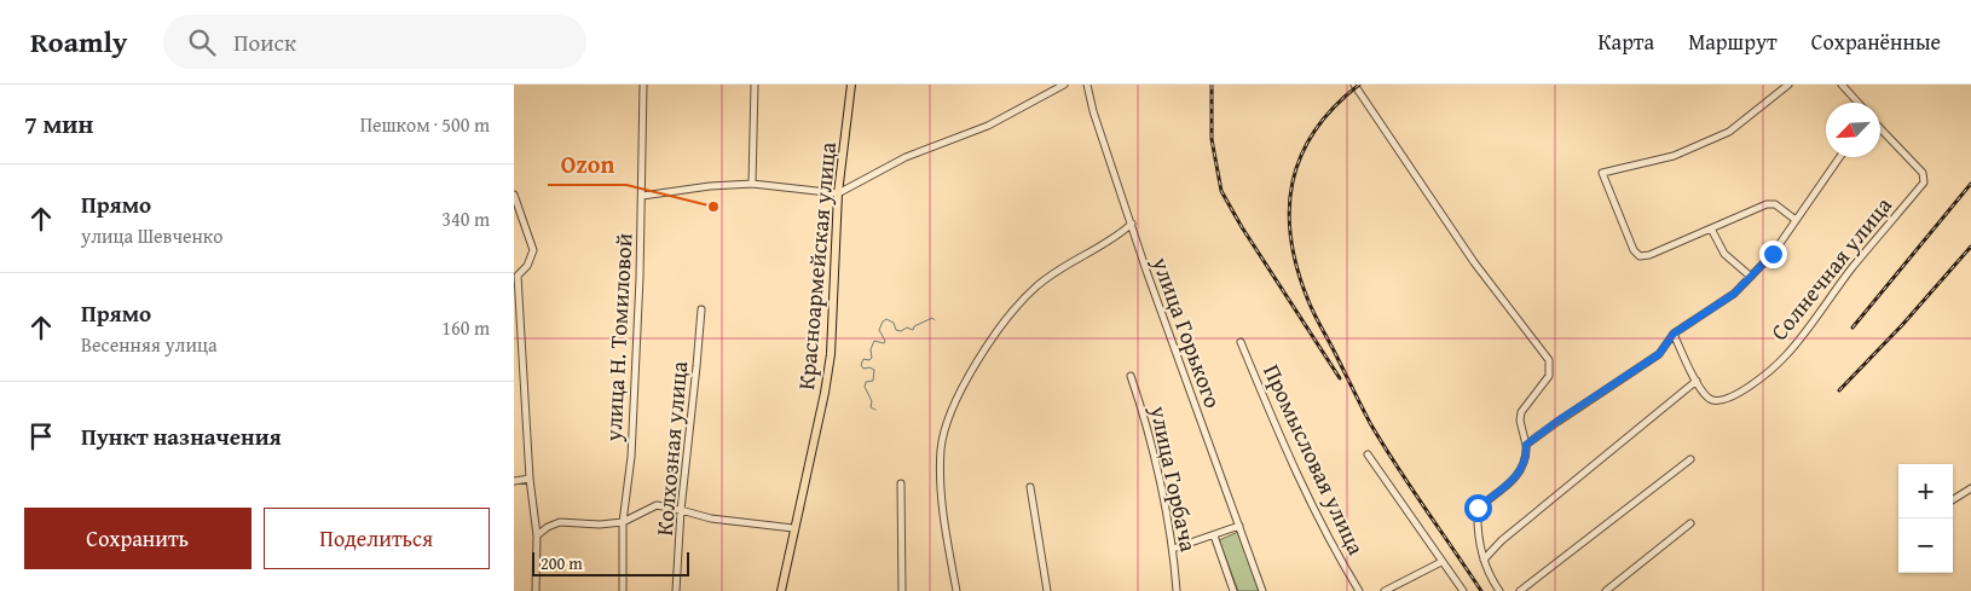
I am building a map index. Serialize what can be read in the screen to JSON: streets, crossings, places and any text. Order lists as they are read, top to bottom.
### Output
{
  "streets": {
    "main road": ["Красноармейская улица"],
    "street": [
      "Солнечная улица",
      "улица Горького",
      "улица Н. Томиловой",
      "Колхозная улица",
      "Промысловая улица",
      "улица Горбача"
    ]
  },
  "places": ["Ozon"],
  "scale_bar": "200 m",
  "north": "bottom left",
  "page": {
    "header": "Roamly",
    "search": "Поиск",
    "nav": ["Карта", "Маршрут", "Сохранённые"],
    "heading": ["7 мин", "Пешком · 500 m"],
    "list": [
      ["Прямо", "улица Шевченко", "340 m"],
      ["Прямо", "Весенняя улица", "160 m"],
      "Пункт назначения"
    ],
    "map_buttons": ["+", "−"],
    "buttons": ["Сохранить", "Поделиться"],
    "scale": "200 m"
  }
}
